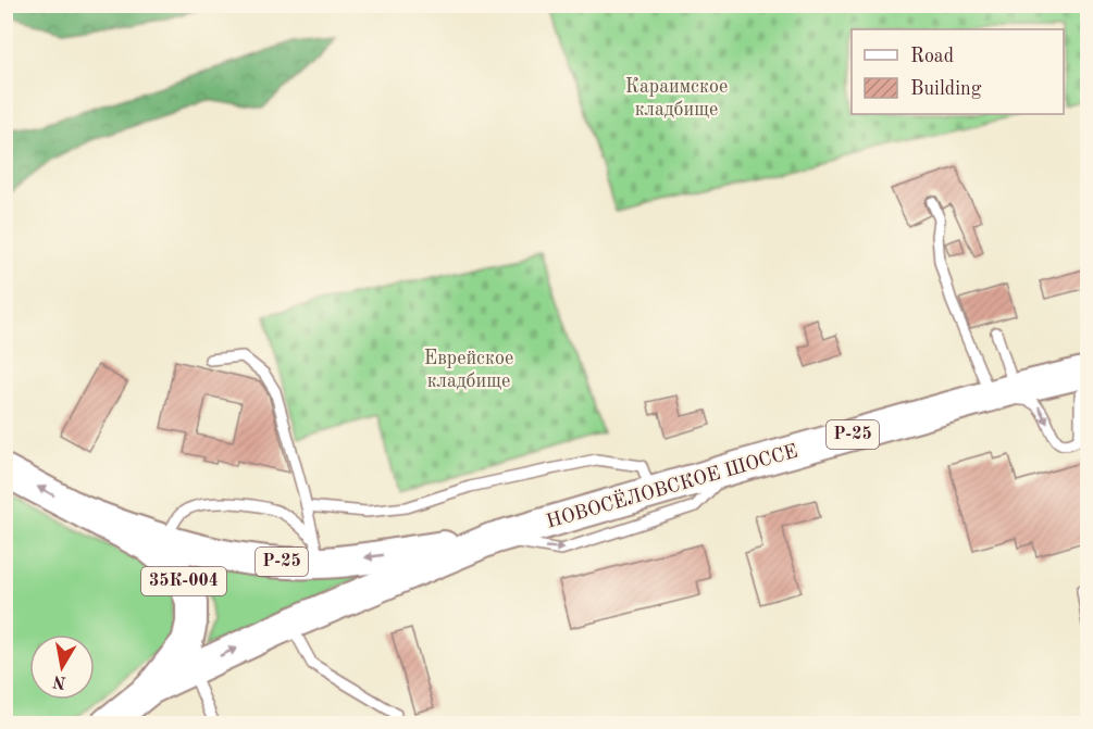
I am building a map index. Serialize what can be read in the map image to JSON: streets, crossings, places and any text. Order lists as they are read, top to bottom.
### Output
{
  "streets": {
    "main road": ["Р-25", "НОВОСЁЛОВСКОЕ ШОССЕ", "35К-004"]
  },
  "crossings": [
    ["НОВОСЁЛОВСКОЕ ШОССЕ", "35К-004"]
  ],
  "parks": ["Караимское кладбище", "Еврейское кладбище"],
  "legend": ["Road", "Building"],
  "north": "bottom"
}
